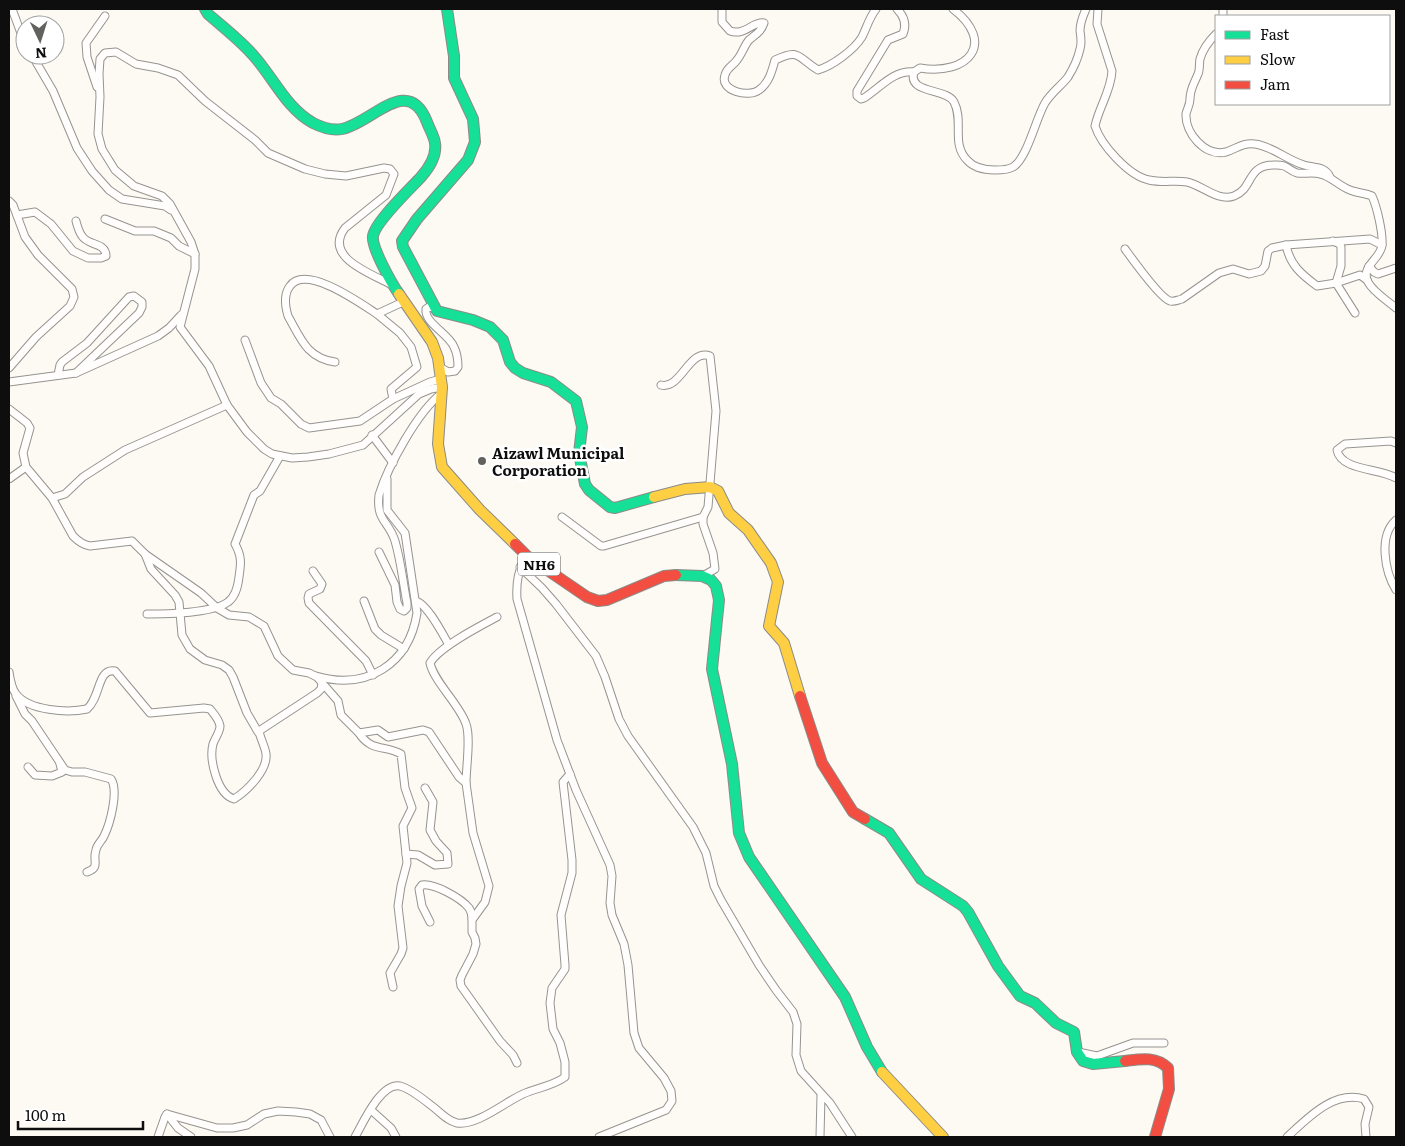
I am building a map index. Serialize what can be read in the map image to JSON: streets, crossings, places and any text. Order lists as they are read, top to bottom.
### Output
{
  "streets": {
    "main road": ["NH6"]
  },
  "places": ["Aizawl Municipal Corporation"],
  "legend": ["Fast", "Slow", "Jam"],
  "scale_bar": "100 m",
  "north": "bottom"
}
